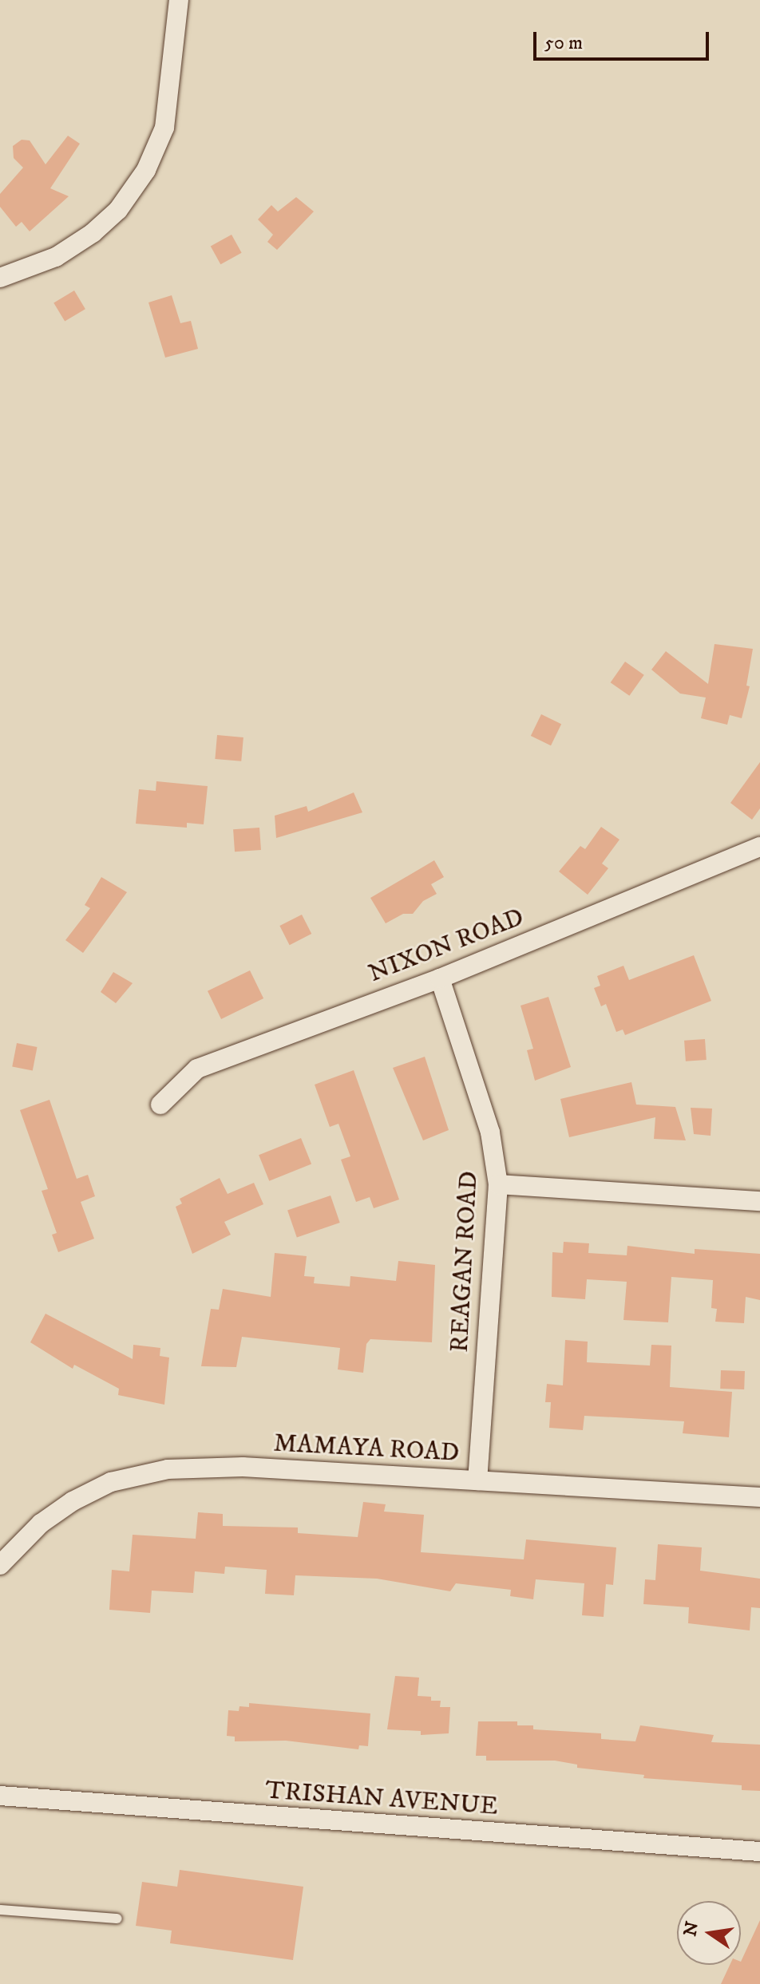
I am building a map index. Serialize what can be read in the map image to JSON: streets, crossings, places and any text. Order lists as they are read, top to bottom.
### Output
{
  "streets": {
    "street": [
      "NIXON ROAD",
      "REAGAN ROAD",
      "MAMAYA ROAD",
      "TRISHAN AVENUE"
    ]
  },
  "crossings": [
    ["NIXON ROAD", "REAGAN ROAD"],
    ["REAGAN ROAD", "MAMAYA ROAD"]
  ],
  "scale_bar": "50 m",
  "north": "left"
}
